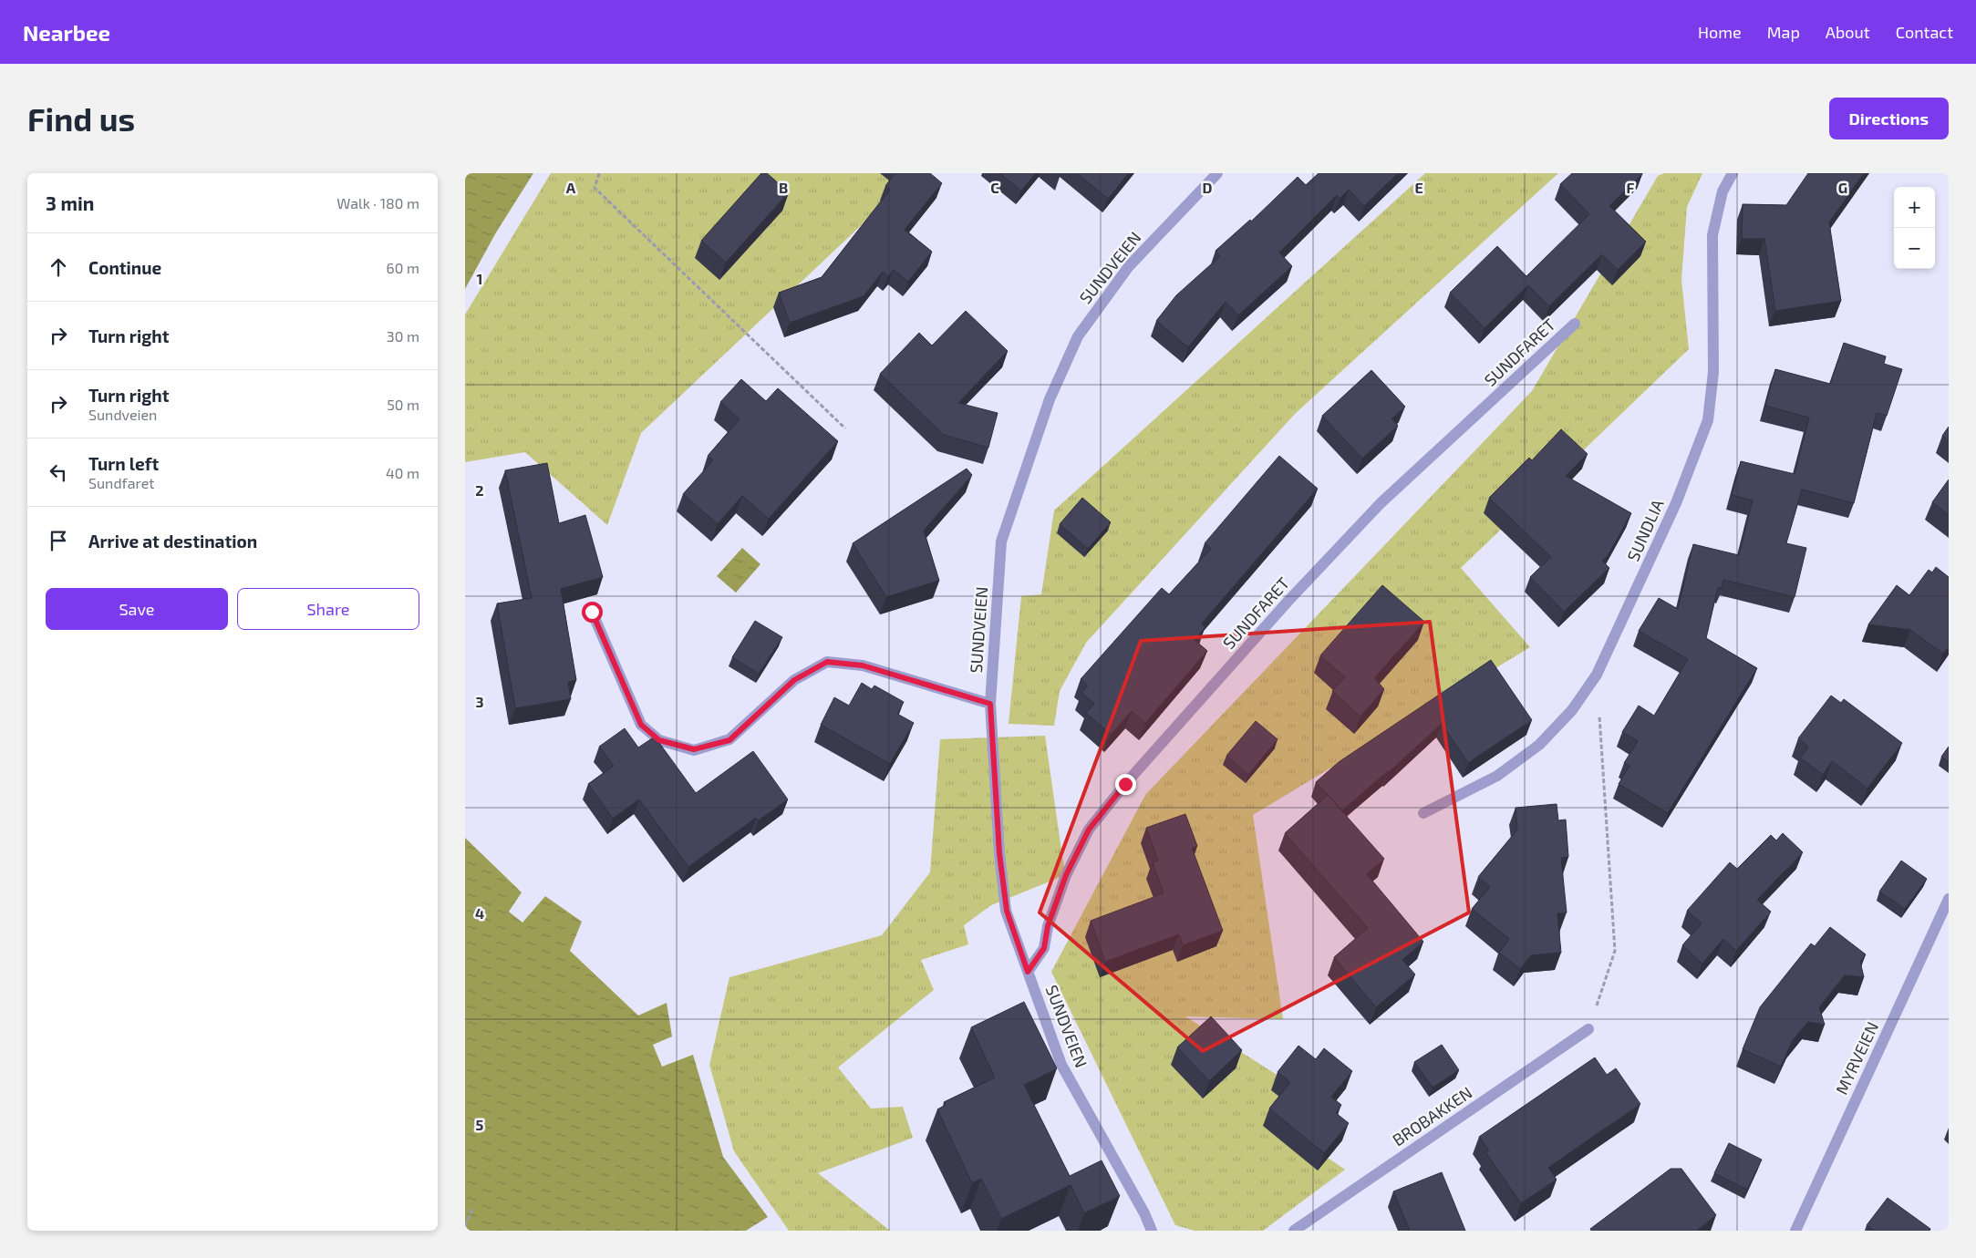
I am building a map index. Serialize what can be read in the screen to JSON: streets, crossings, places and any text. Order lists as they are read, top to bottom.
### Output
{
  "streets": {
    "street": [
      "SUNDVEIEN",
      "SUNDFARET",
      "SUNDLIA",
      "MYRVEIEN",
      "BROBAKKEN"
    ]
  },
  "crossings": [
    ["SUNDVEIEN", "SUNDFARET"]
  ],
  "page": {
    "header": "Nearbee",
    "nav": [
      "Home",
      "Map",
      "About",
      "Contact"
    ],
    "buttons": [
      "Directions",
      ["Save", "Share"]
    ],
    "title": "Find us",
    "heading": ["3 min", "Walk · 180 m"],
    "map_buttons": ["+", "−"],
    "list": [
      ["Continue", "60 m"],
      ["Turn right", "30 m"],
      ["Turn right", "Sundveien", "50 m"],
      ["Turn left", "Sundfaret", "40 m"],
      "Arrive at destination"
    ]
  },
  "grid": {
    "columns": [
      "A",
      "B",
      "C",
      "D",
      "E",
      "F",
      "G"
    ],
    "rows": [
      "1",
      "2",
      "3",
      "4",
      "5"
    ]
  }
}
